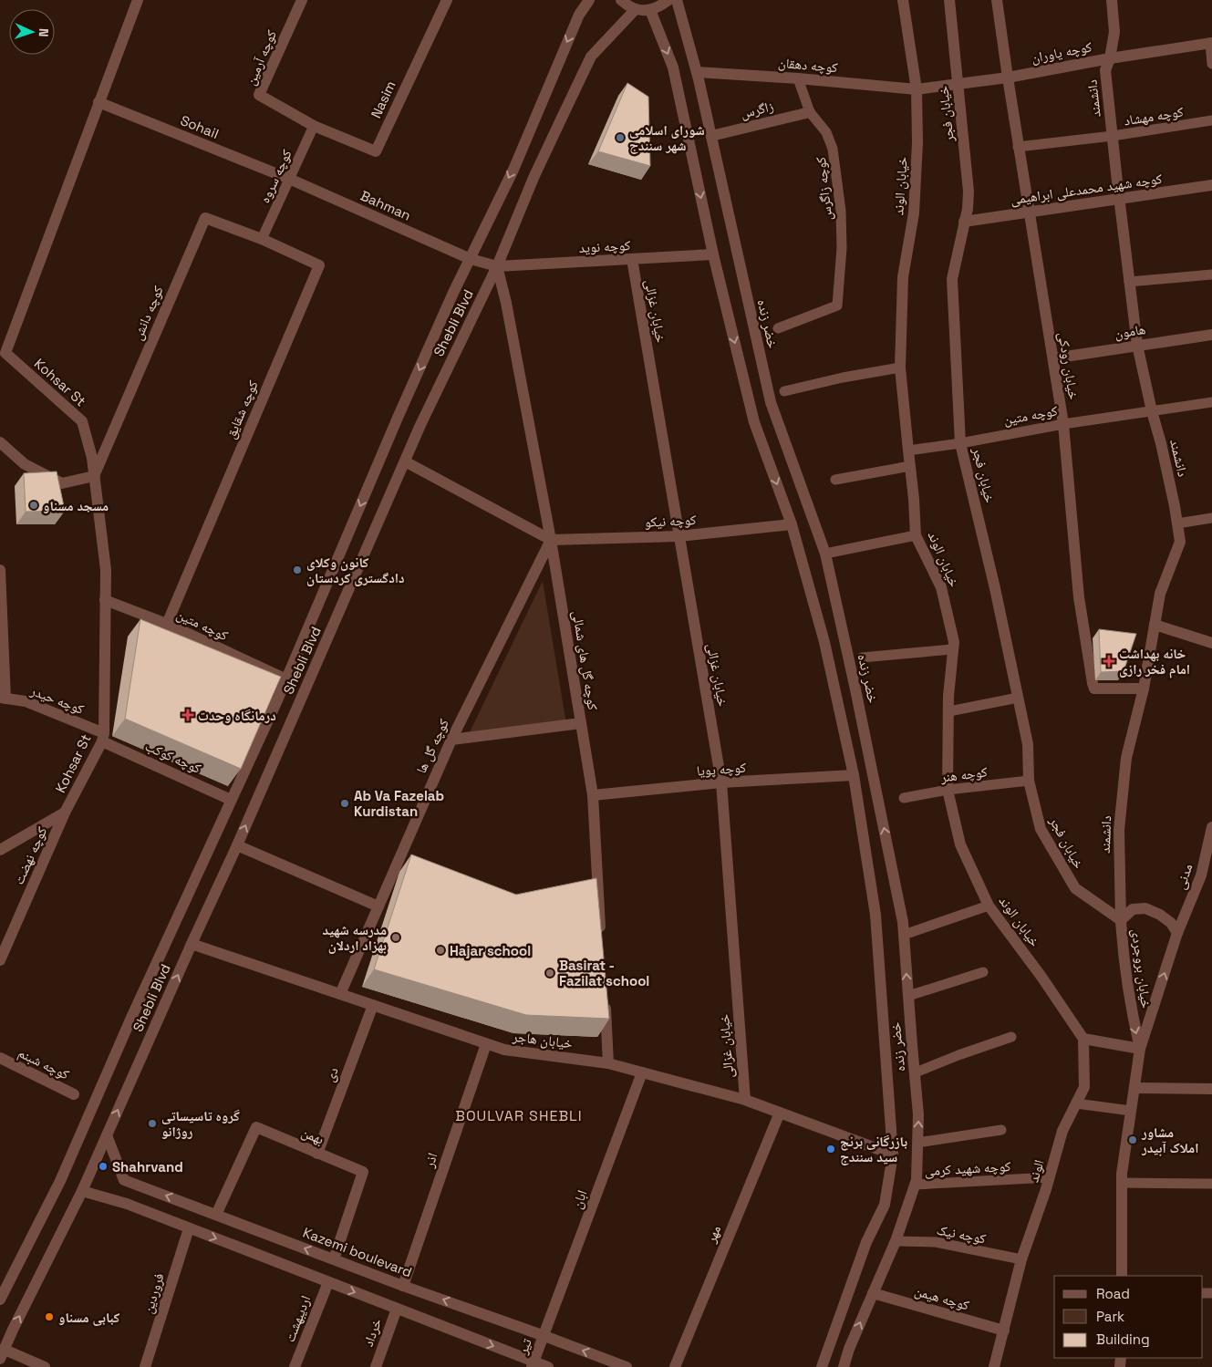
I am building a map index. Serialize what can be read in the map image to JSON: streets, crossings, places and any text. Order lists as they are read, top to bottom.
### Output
{
  "streets": {
    "street": [
      "کوچه یاوران",
      "کوچه آرمین",
      "کوچه دهقان",
      "دانشمند",
      "Nasim",
      "زاگرس",
      "خیابان فجر",
      "Sohail",
      "خیابان الوند",
      "کوچه شهید محمدعلی ابراهیمی",
      "Bahman",
      "کوچه نوید",
      "خیابان غزالی",
      "کوچه دانش",
      "Shebli Blvd",
      "خضر زنده",
      "هامون",
      "خیابان رودکی",
      "Kohsar St",
      "کوچه شقایق",
      "کوچه متین",
      "کوچه نیکو",
      "کوچه گل های شمالی",
      "کوچه حیدر",
      "کوچه گل ها",
      "کوچه کوکب",
      "کوچه پویا",
      "کوچه نهضت",
      "مدنی",
      "خیابان بروجردی",
      "خیابان هاجر",
      "کوچه شبنم",
      "دی",
      "بهمن",
      "اذر",
      "الوند",
      "ابان",
      "مهر",
      "Kazemi boulevard",
      "فروردین",
      "کوچه هیمن",
      "اردیبهشت",
      "خرداد",
      "تیر"
    ],
    "lane": [
      "کوچه مهشاد",
      "کوچه سروه",
      "کوچه زاگرس",
      "کوچه هنر",
      "کوچه شهید کرمی",
      "کوچه نیک"
    ]
  },
  "crossings": [
    ["کوچه یاوران", "کوچه دهقان"],
    ["کوچه یاوران", "دانشمند"],
    ["کوچه یاوران", "خیابان فجر"],
    ["کوچه یاوران", "خیابان الوند"],
    ["کوچه یاوران", "خیابان رودکی"],
    ["کوچه آرمین", "Nasim"],
    ["کوچه آرمین", "کوچه سروه"],
    ["کوچه دهقان", "خیابان الوند"],
    ["کوچه دهقان", "کوچه زاگرس"],
    ["کوچه دهقان", "خضر زنده"],
    ["دانشمند", "خیابان فجر"],
    ["دانشمند", "کوچه مهشاد"],
    ["دانشمند", "کوچه شهید محمدعلی ابراهیمی"],
    ["دانشمند", "هامون"],
    ["دانشمند", "خیابان رودکی"],
    ["دانشمند", "کوچه متین"],
    ["دانشمند", "خیابان بروجردی"],
    ["Nasim", "کوچه سروه"],
    ["زاگرس", "کوچه زاگرس"],
    ["زاگرس", "خضر زنده"],
    ["خیابان فجر", "کوچه شهید محمدعلی ابراهیمی"],
    ["خیابان فجر", "کوچه متین"],
    ["خیابان فجر", "کوچه هنر"],
    ["خیابان فجر", "خیابان بروجردی"],
    ["کوچه مهشاد", "خیابان رودکی"],
    ["Sohail", "کوچه سروه"],
    ["Sohail", "Bahman"],
    ["Sohail", "Kohsar St"],
    ["کوچه سروه", "Bahman"],
    ["کوچه سروه", "کوچه دانش"],
    ["کوچه سروه", "کوچه شقایق"],
    ["خیابان الوند", "کوچه متین"],
    ["خیابان الوند", "کوچه هنر"],
    ["خیابان الوند", "الوند"],
    ["کوچه شهید محمدعلی ابراهیمی", "خیابان رودکی"],
    ["Bahman", "کوچه نوید"],
    ["Bahman", "Shebli Blvd"],
    ["Bahman", "کوچه گل های شمالی"],
    ["کوچه نوید", "خیابان غزالی"],
    ["کوچه نوید", "Shebli Blvd"],
    ["کوچه نوید", "خضر زنده"],
    ["کوچه نوید", "کوچه گل های شمالی"],
    ["خیابان غزالی", "کوچه نیکو"],
    ["خیابان غزالی", "کوچه پویا"],
    ["خیابان غزالی", "خیابان هاجر"],
    ["کوچه دانش", "Kohsar St"],
    ["کوچه دانش", "کوچه شقایق"],
    ["Shebli Blvd", "کوچه متین"],
    ["Shebli Blvd", "کوچه گل های شمالی"],
    ["Shebli Blvd", "کوچه کوکب"],
    ["Shebli Blvd", "خیابان هاجر"],
    ["Shebli Blvd", "Kazemi boulevard"],
    ["خضر زنده", "کوچه نیکو"],
    ["خضر زنده", "کوچه پویا"],
    ["خضر زنده", "خیابان هاجر"],
    ["خضر زنده", "کوچه شهید کرمی"],
    ["خضر زنده", "کوچه نیک"],
    ["خضر زنده", "کوچه هیمن"],
    ["هامون", "خیابان رودکی"],
    ["خیابان رودکی", "کوچه متین"],
    ["Kohsar St", "کوچه متین"],
    ["Kohsar St", "کوچه حیدر"],
    ["Kohsar St", "کوچه کوکب"],
    ["Kohsar St", "کوچه نهضت"],
    ["کوچه شقایق", "کوچه متین"],
    ["کوچه نیکو", "کوچه گل های شمالی"],
    ["کوچه نیکو", "کوچه گل ها"],
    ["کوچه گل های شمالی", "کوچه گل ها"],
    ["کوچه گل های شمالی", "کوچه پویا"],
    ["کوچه حیدر", "کوچه کوکب"],
    ["کوچه گل ها", "خیابان هاجر"],
    ["مدنی", "خیابان بروجردی"],
    ["خیابان هاجر", "دی"],
    ["خیابان هاجر", "اذر"],
    ["خیابان هاجر", "ابان"],
    ["خیابان هاجر", "مهر"],
    ["دی", "بهمن"],
    ["بهمن", "Kazemi boulevard"],
    ["اذر", "Kazemi boulevard"],
    ["کوچه شهید کرمی", "الوند"],
    ["الوند", "کوچه نیک"],
    ["الوند", "کوچه هیمن"],
    ["ابان", "Kazemi boulevard"],
    ["ابان", "تیر"],
    ["Kazemi boulevard", "تیر"]
  ],
  "districts": ["BOULVAR SHEBLI"],
  "places": {
    "other": [
      "شورای اسلامی شهر سنندج",
      "مسجد مسناو",
      "کانون وکلای دادگستری کردستان",
      "Ab Va Fazelab Kurdistan",
      "مدرسه شهید بهزاد اردلان",
      "Hajar school",
      "Basirat - Fazilat school",
      "گروه تاسیساتی روژانو",
      "مشاور املاک آبیدر",
      "بازرگانی برنج سید سنندج",
      "Shahrvand",
      "کبابی مسناو"
    ],
    "health": ["خانه بهداشت امام فخر رازی", "درمانگاه وحدت"]
  },
  "legend": ["Road", "Park", "Building"],
  "north": "right"
}
